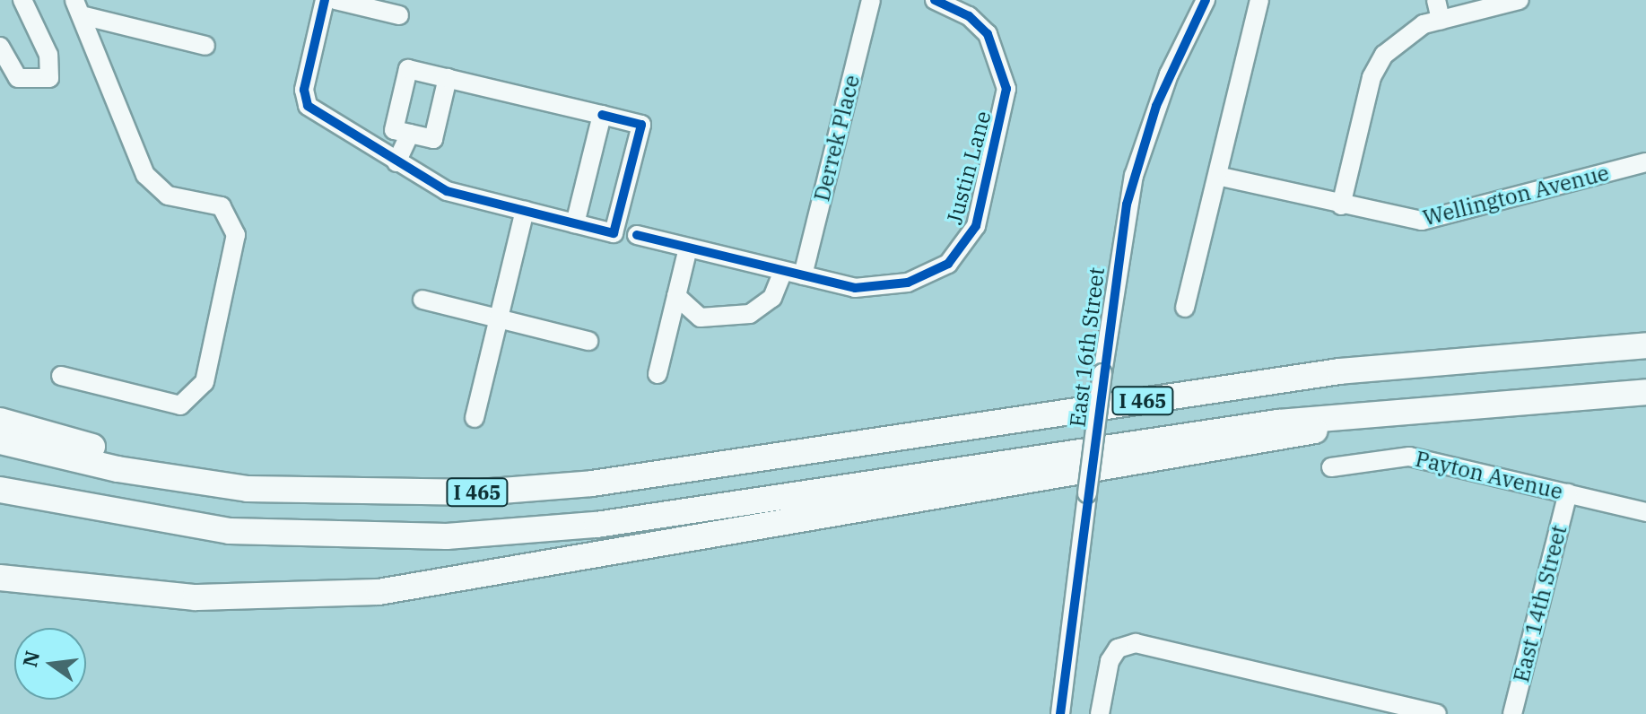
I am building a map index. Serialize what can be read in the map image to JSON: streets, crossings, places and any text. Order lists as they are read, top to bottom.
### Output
{
  "streets": {
    "highway": ["I 465"],
    "street": [
      "Derrek Place",
      "Justin Lane",
      "Wellington Avenue",
      "East 16th Street",
      "Payton Avenue",
      "East 14th Street"
    ]
  },
  "crossings": [
    ["Derrek Place", "Justin Lane"],
    ["Payton Avenue", "East 14th Street"]
  ],
  "north": "left"
}
